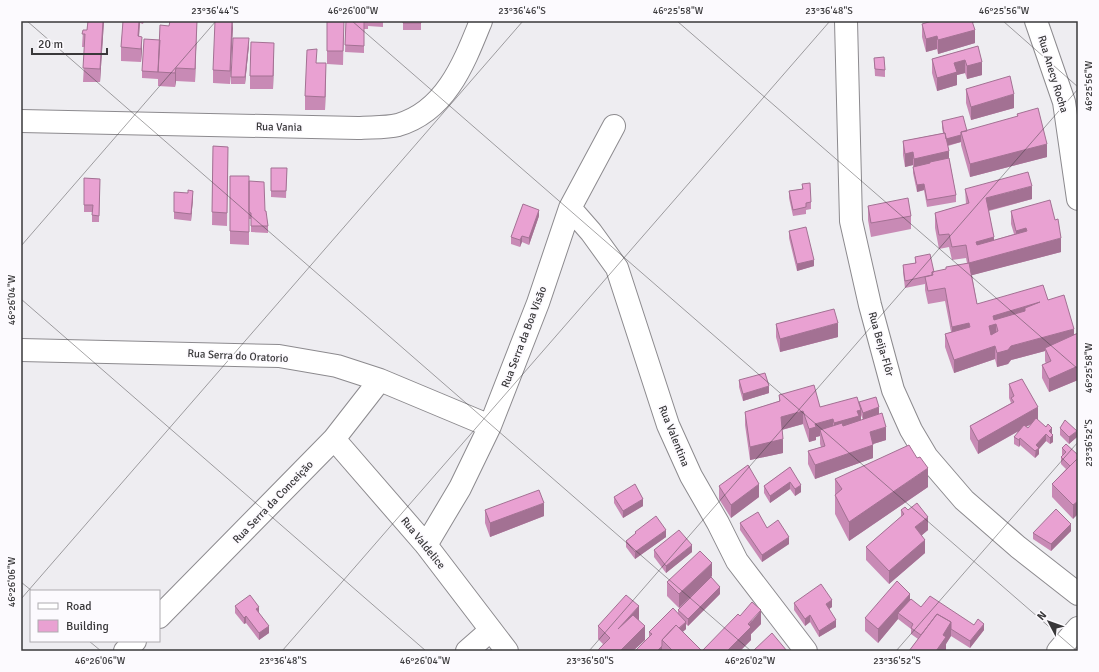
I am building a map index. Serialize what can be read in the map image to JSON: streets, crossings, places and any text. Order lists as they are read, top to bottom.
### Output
{
  "streets": {
    "street": [
      "Rua Anecy Rocha",
      "Rua Vania",
      "Rua Serra da Boa Visão",
      "Rua Beija-Flôr",
      "Rua Serra do Oratorio",
      "Rua Valentina",
      "Rua Serra da Conceição",
      "Rua Valdelice"
    ]
  },
  "crossings": [
    ["Rua Serra da Boa Visão", "Rua Serra do Oratorio"],
    ["Rua Serra da Boa Visão", "Rua Valentina"],
    ["Rua Serra da Boa Visão", "Rua Valdelice"],
    ["Rua Serra do Oratorio", "Rua Serra da Conceição"],
    ["Rua Serra da Conceição", "Rua Valdelice"]
  ],
  "legend": ["Road", "Building"],
  "scale_bar": "20 m",
  "north": "top left",
  "coordinates": [
    "23°36'44\"S",
    "46°26'00\"W",
    "23°36'46\"S",
    "46°25'58\"W",
    "23°36'48\"S",
    "46°25'56\"W",
    "46°26'04\"W",
    "23°36'52\"S",
    "46°26'06\"W",
    "23°36'50\"S",
    "46°26'02\"W"
  ]
}
